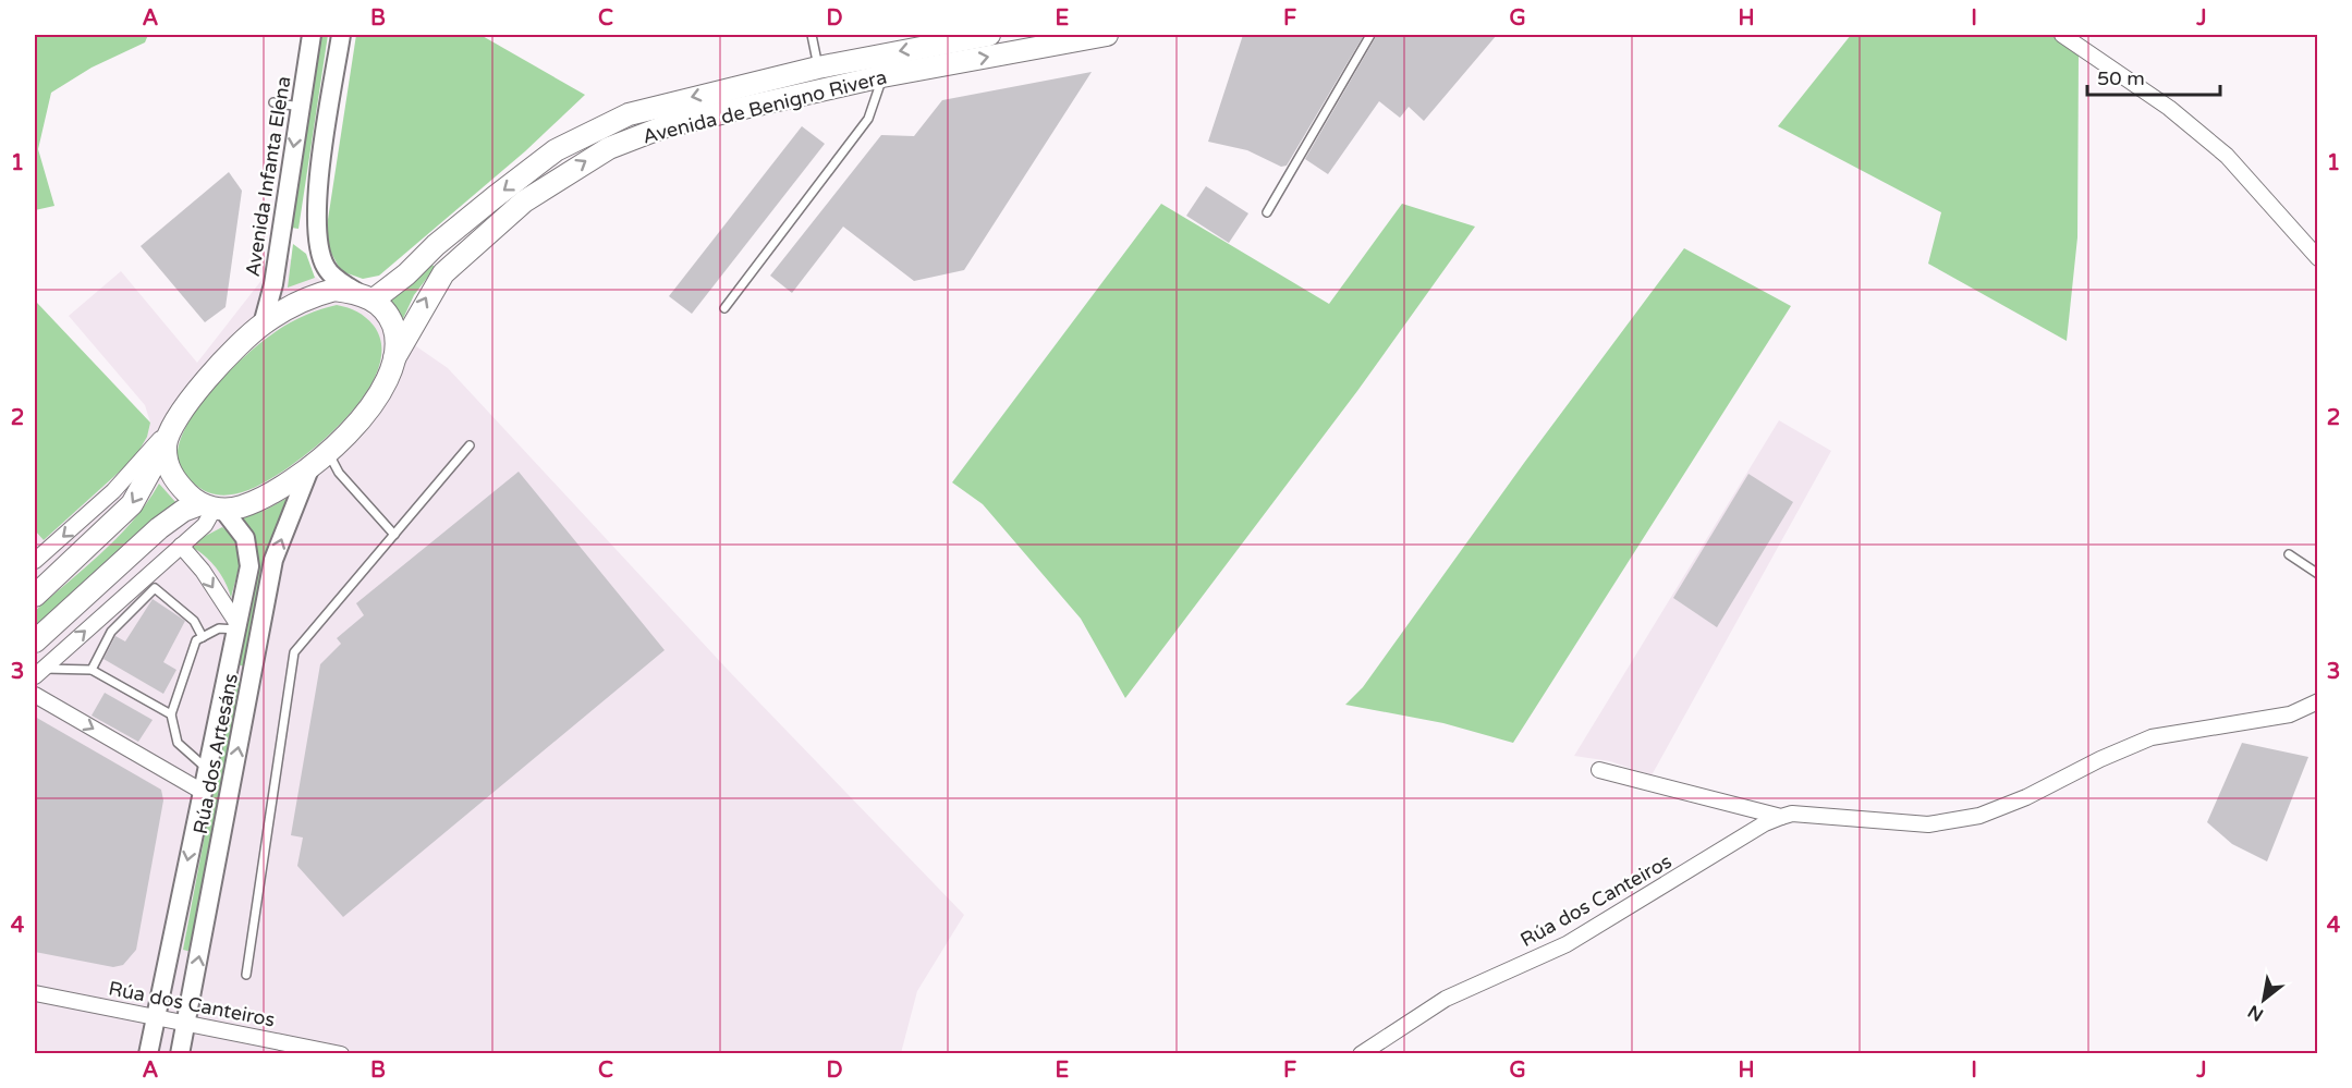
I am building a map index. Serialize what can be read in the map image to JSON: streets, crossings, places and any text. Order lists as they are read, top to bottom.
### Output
{
  "streets": {
    "main road": ["Avenida de Benigno Rivera"],
    "street": ["Avenida Infanta Elena", "Rúa dos Artesáns", "Rúa dos Canteiros"]
  },
  "crossings": [
    ["Rúa dos Artesáns", "Rúa dos Canteiros"]
  ],
  "one_way": ["Avenida Infanta Elena"],
  "scale_bar": "50 m",
  "north": "bottom left",
  "grid": {
    "columns": [
      "A",
      "B",
      "C",
      "D",
      "E",
      "F",
      "G",
      "H",
      "I",
      "J"
    ],
    "rows": [
      "1",
      "2",
      "3",
      "4"
    ]
  }
}
